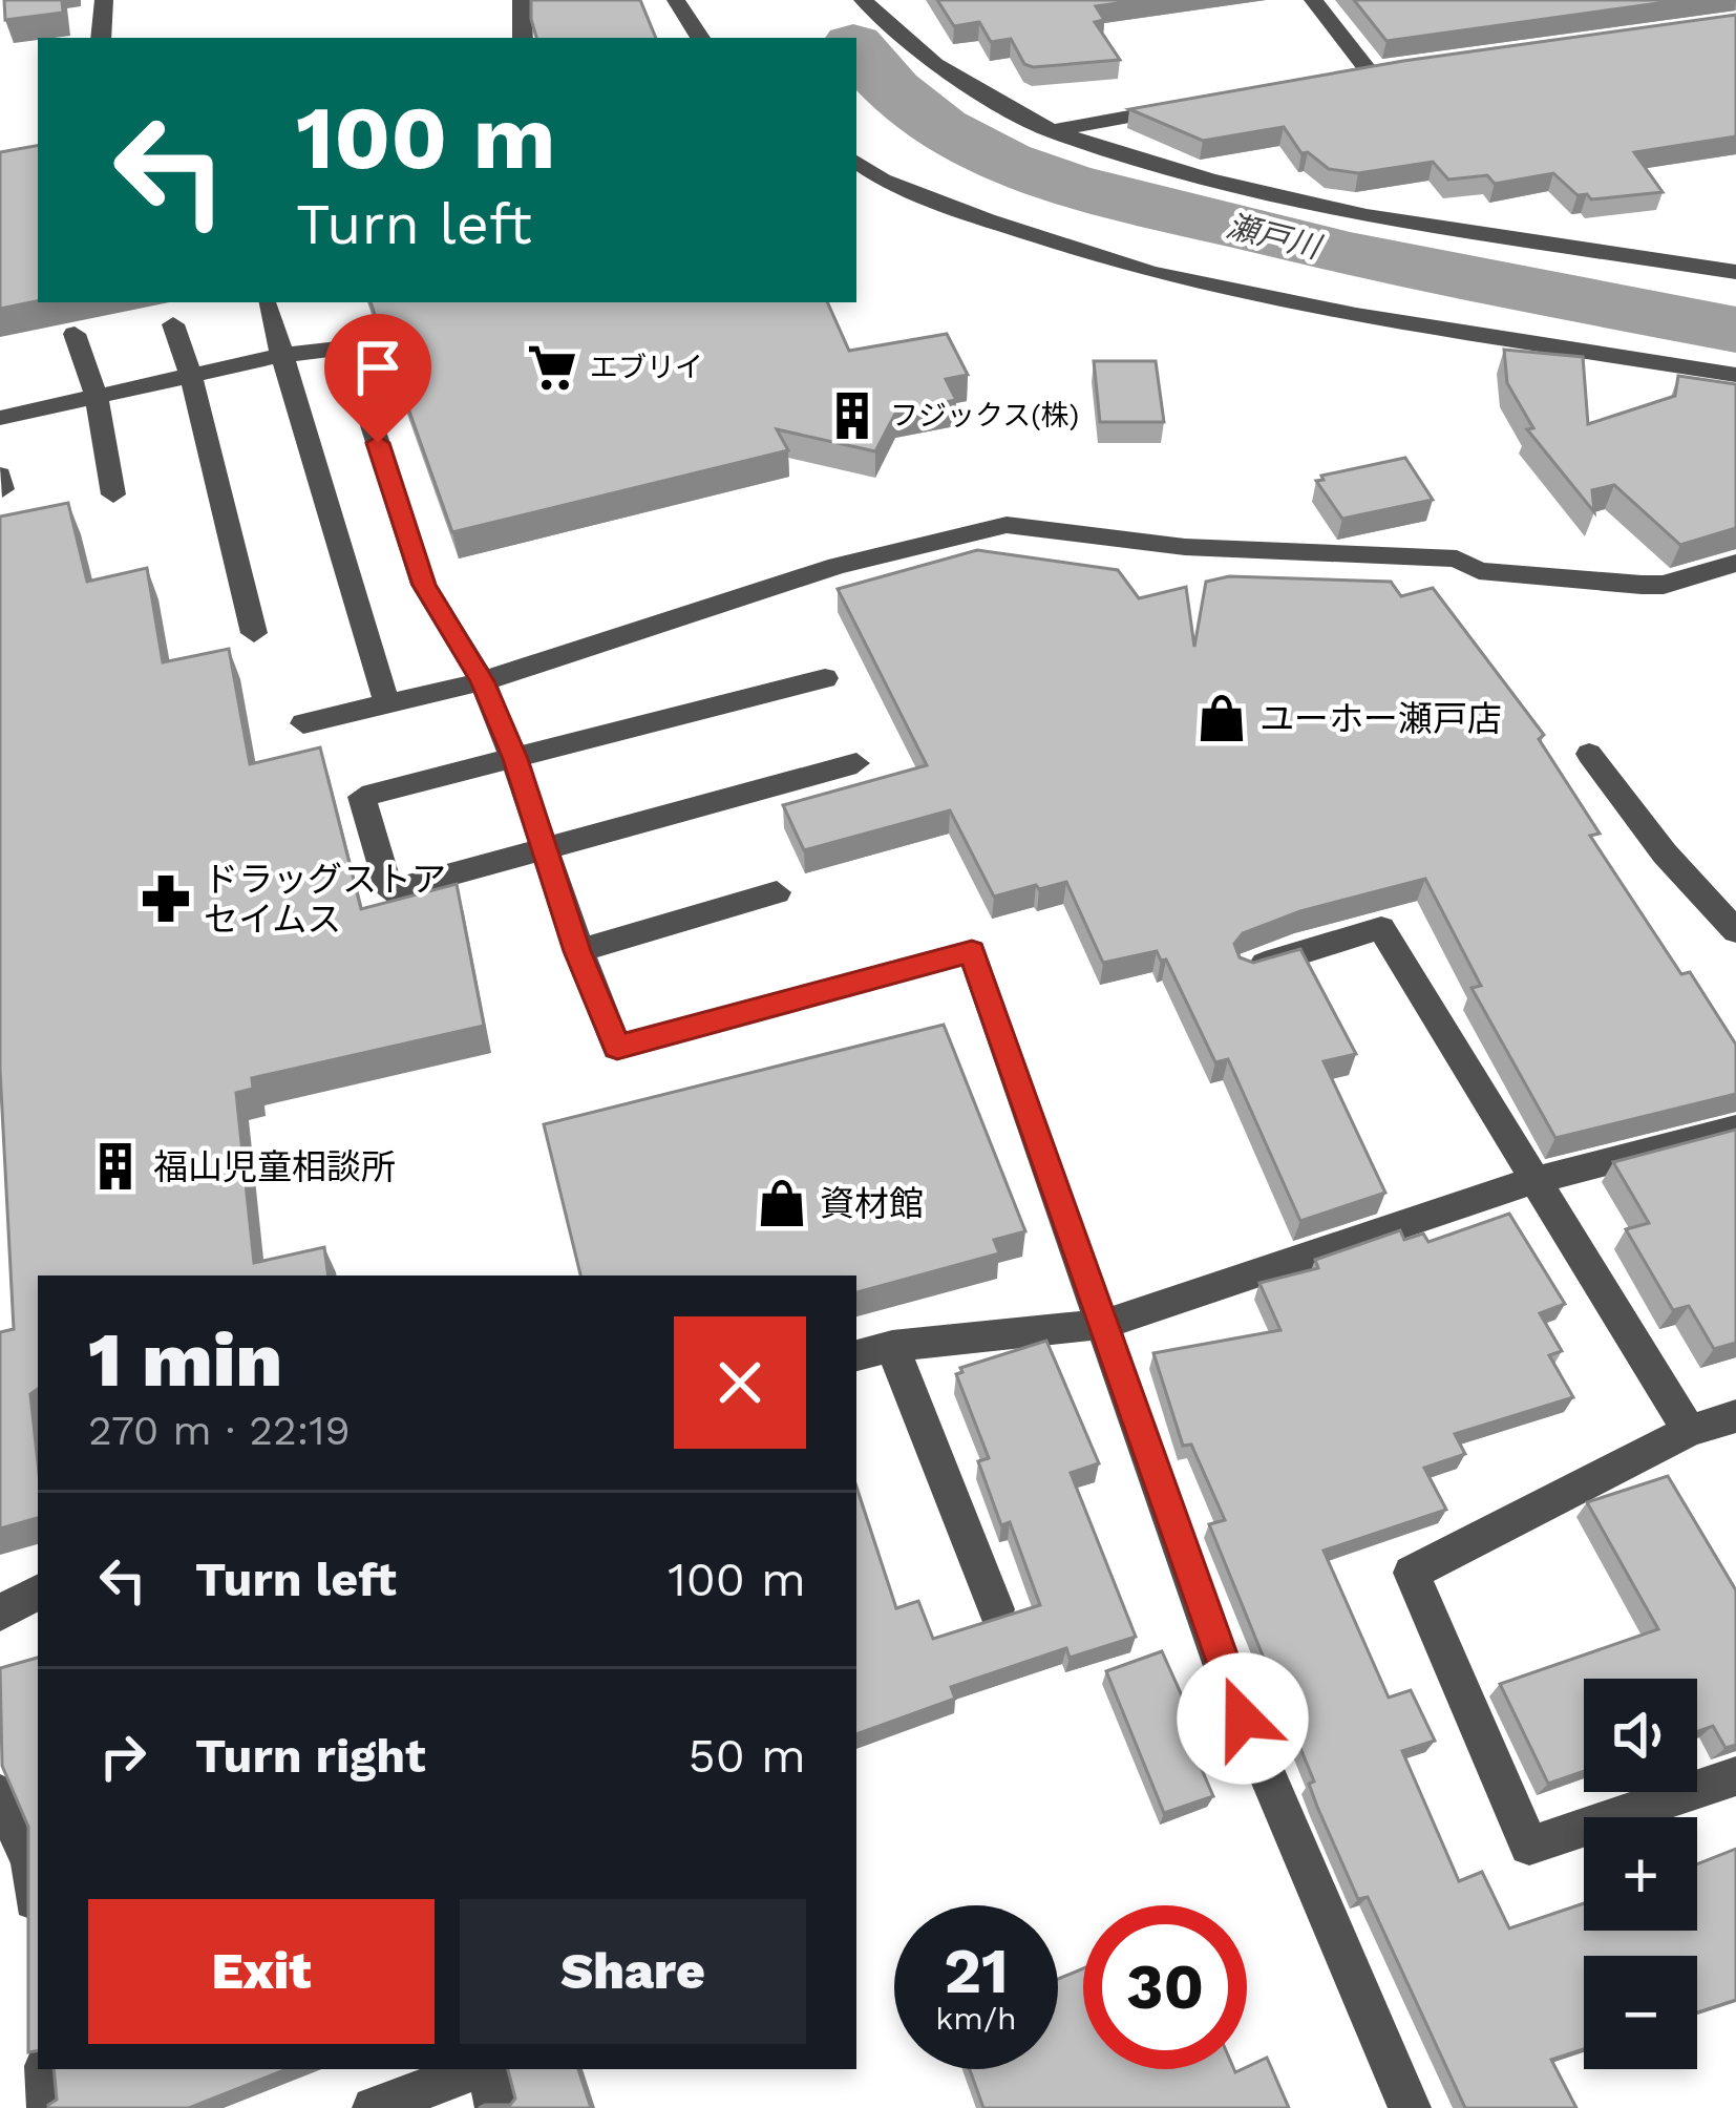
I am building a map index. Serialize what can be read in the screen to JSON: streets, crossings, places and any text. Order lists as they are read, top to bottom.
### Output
{
  "water": ["瀬戸川"],
  "places": {
    "supermarket": ["エブリイ"],
    "building": ["フジックス(株)", "福山児童相談所"],
    "shop": ["ユーホー瀬戸店", "資材館"],
    "pharmacy": ["ドラッグストア セイムス"]
  },
  "page": {
    "turn": ["100 m", "Turn left"],
    "heading": ["1 min", "270 m · 22:19"],
    "list": [
      {
        "name": "Turn left",
        "value": "100 m"
      },
      {
        "name": "Turn right",
        "value": "50 m"
      }
    ],
    "map_buttons": ["+", "−"],
    "buttons": ["Exit", "Share"],
    "speed": "21 km/h",
    "limit": "30"
  }
}
